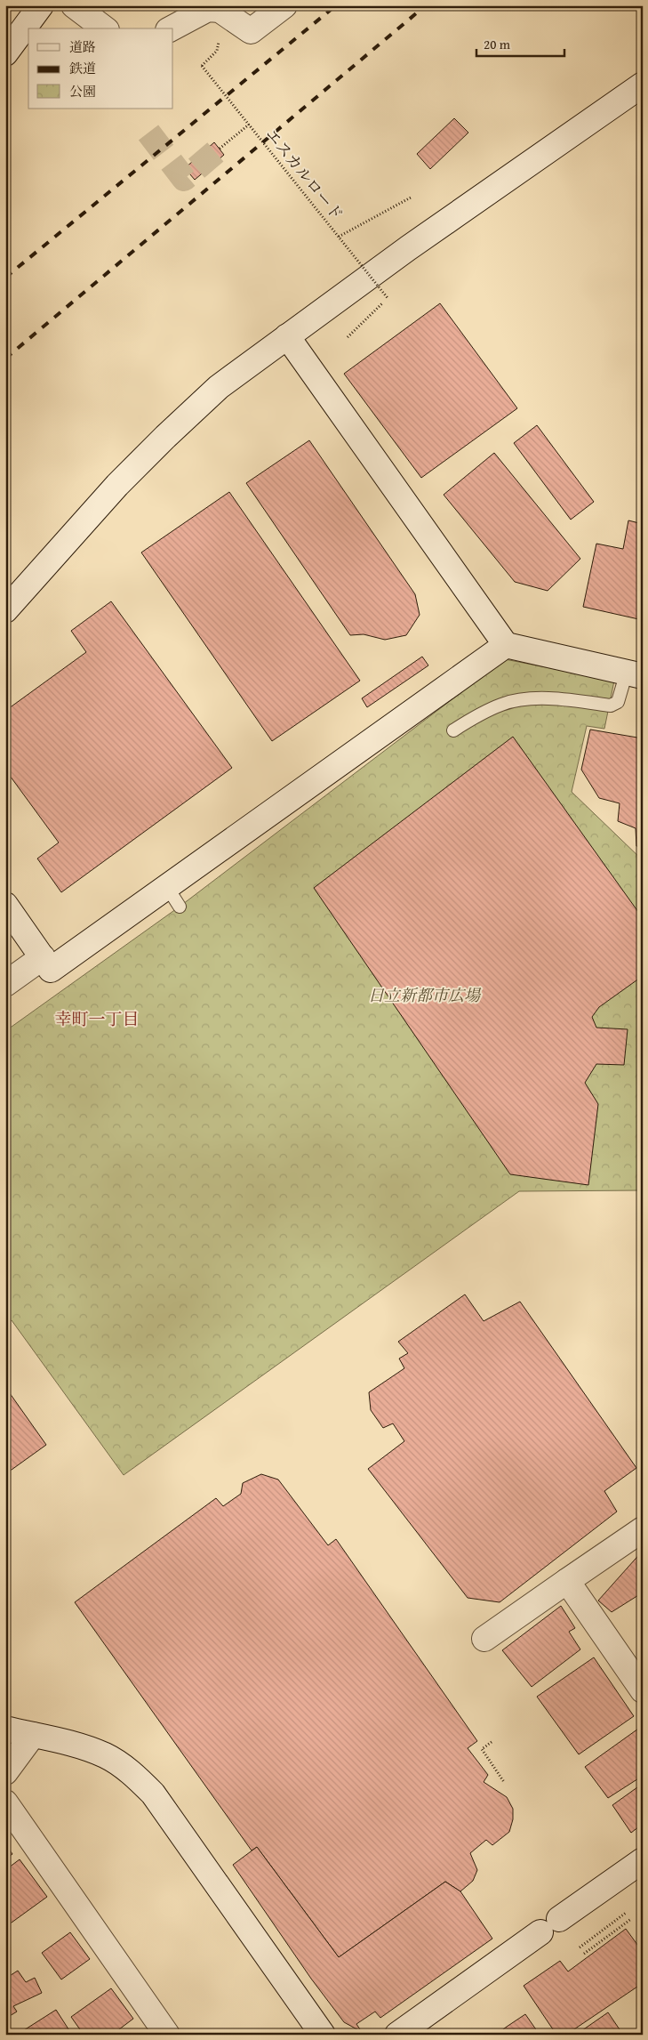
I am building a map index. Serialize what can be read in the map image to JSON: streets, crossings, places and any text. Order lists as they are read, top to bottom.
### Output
{
  "streets": {
    "path": ["エスカルロード"]
  },
  "districts": ["幸町一丁目"],
  "parks": ["日立新都市広場"],
  "legend": ["道路", "鉄道", "公園"],
  "scale_bar": "20 m"
}
